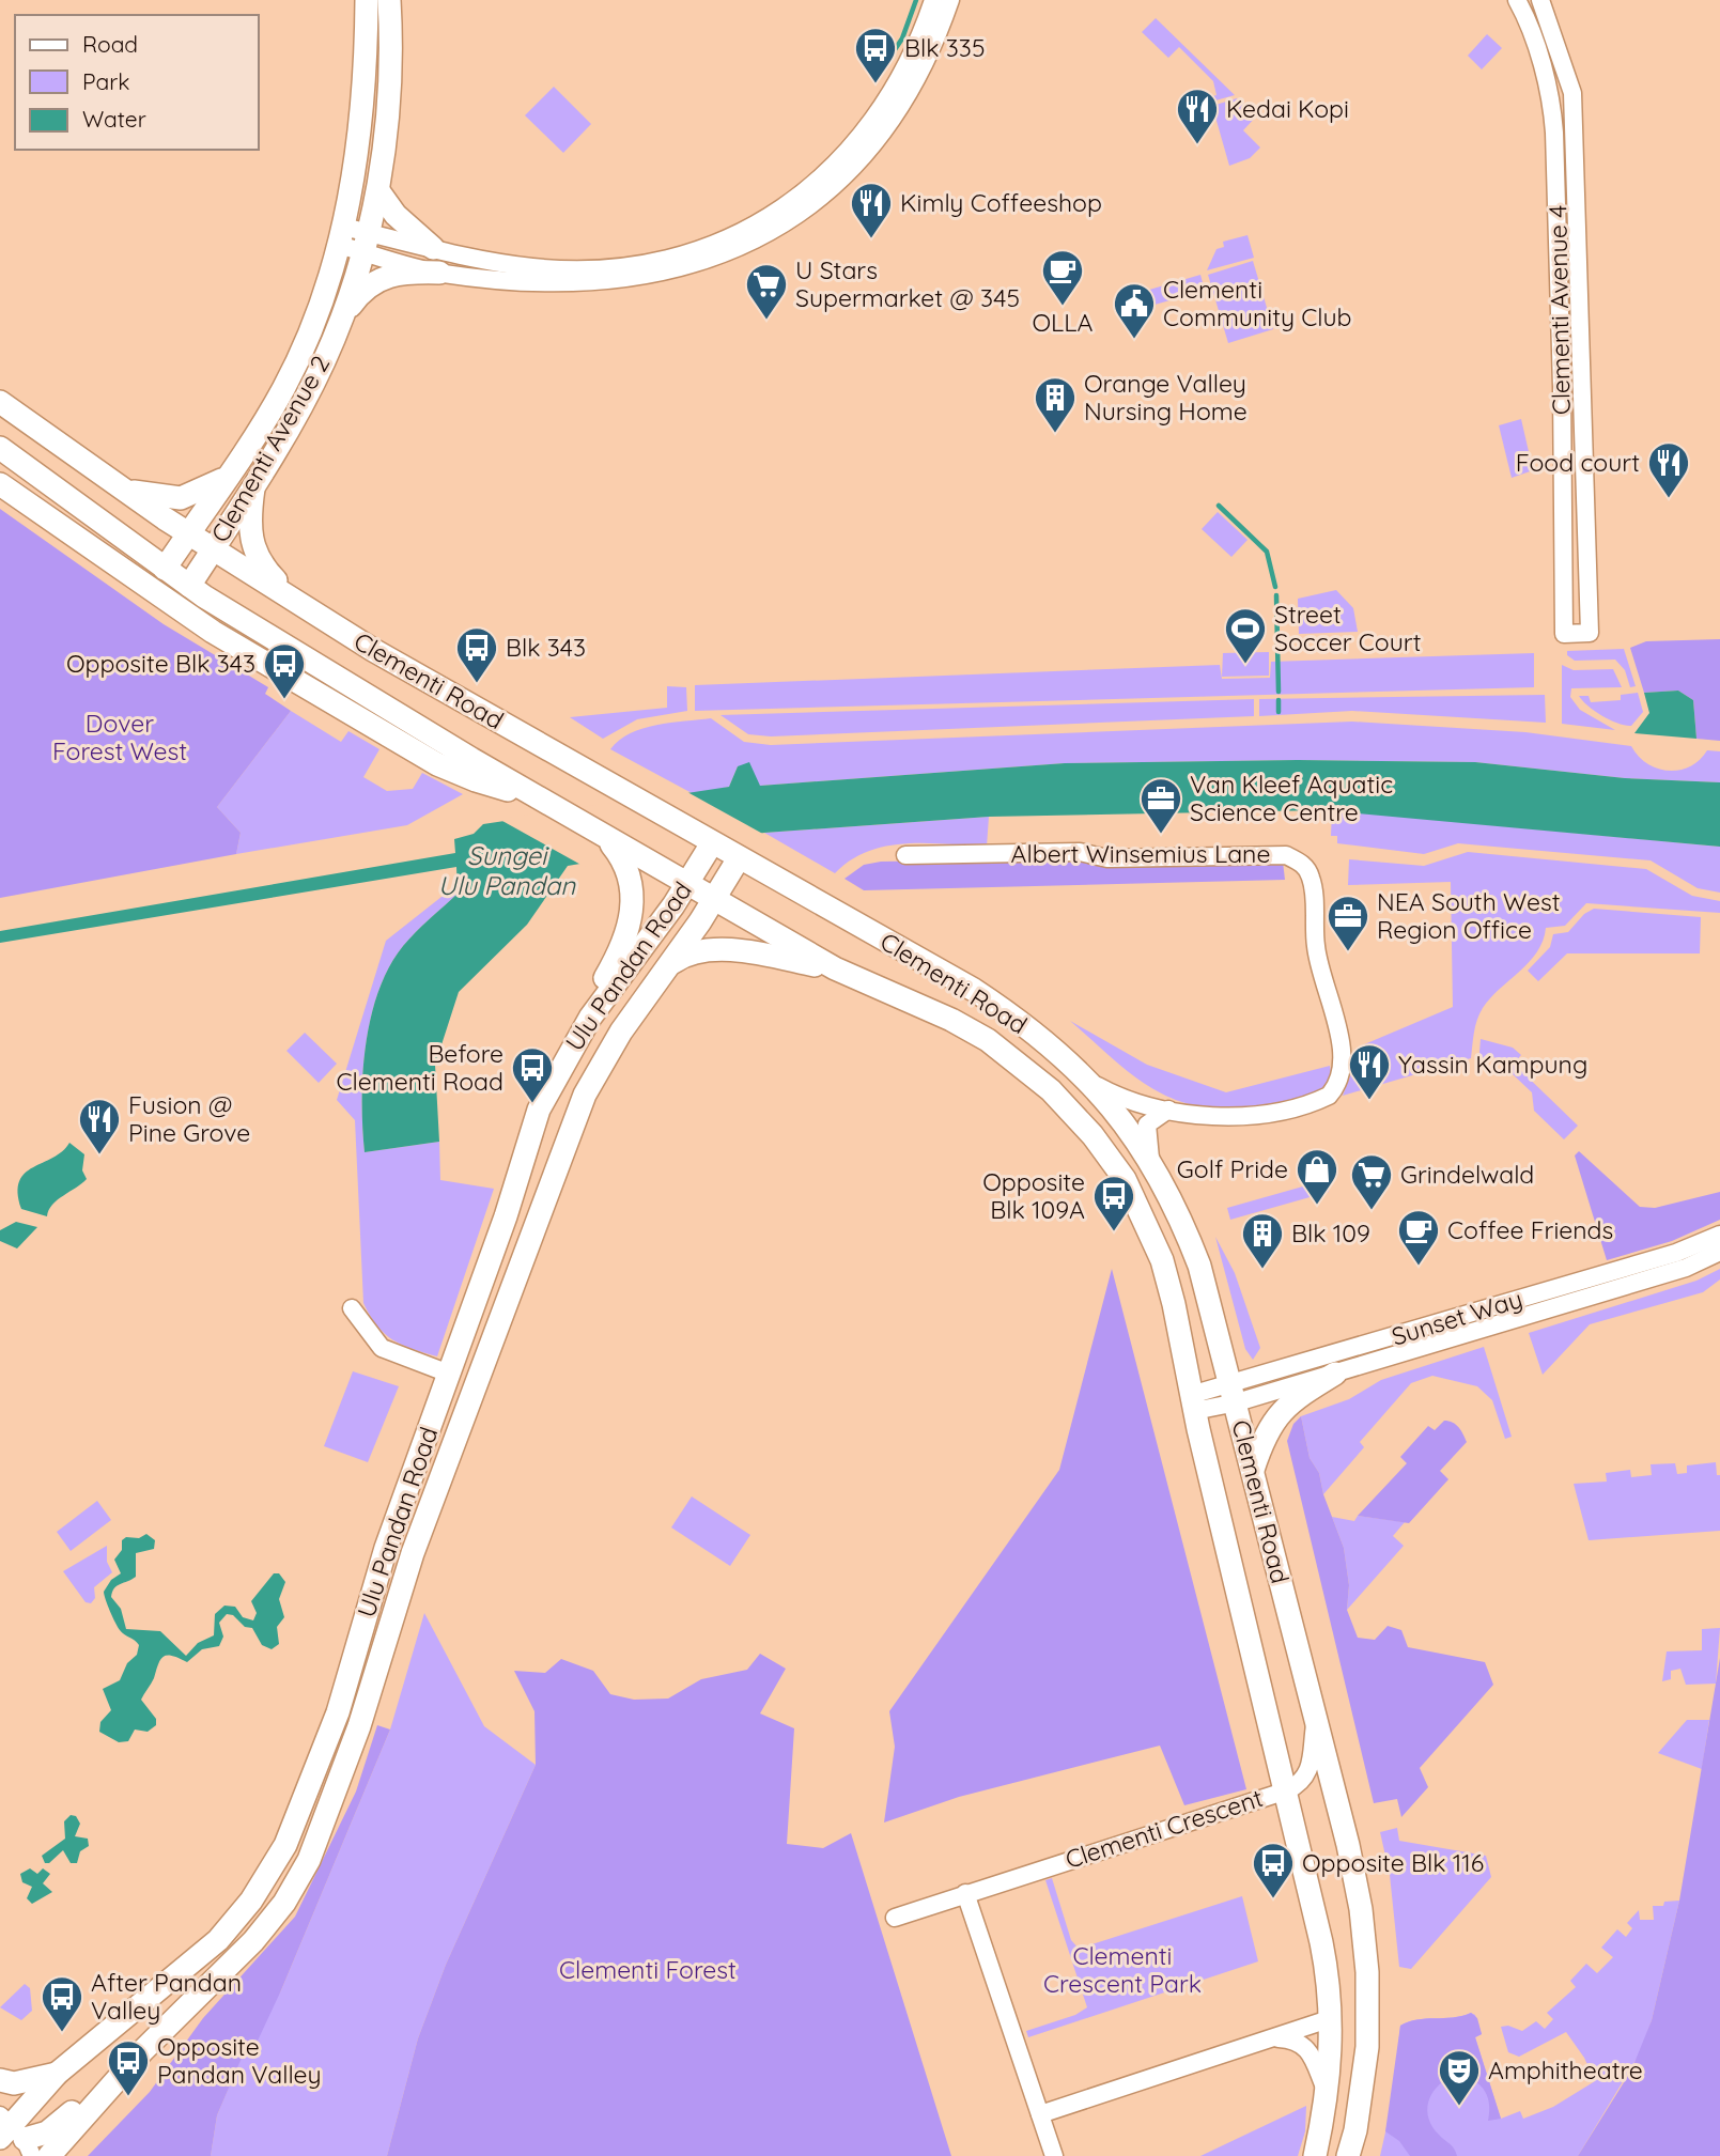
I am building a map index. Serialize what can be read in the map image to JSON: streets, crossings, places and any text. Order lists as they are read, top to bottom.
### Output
{
  "streets": {
    "main road": ["Clementi Avenue 2", "Clementi Road", "Ulu Pandan Road"],
    "street": [
      "Clementi Avenue 4",
      "Albert Winsemius Lane",
      "Sunset Way",
      "Clementi Crescent"
    ]
  },
  "crossings": [
    ["Clementi Avenue 2", "Clementi Road"],
    ["Clementi Road", "Ulu Pandan Road"],
    ["Clementi Road", "Sunset Way"],
    ["Clementi Road", "Clementi Crescent"]
  ],
  "water": ["Sungei Ulu Pandan"],
  "parks": ["Dover Forest West", "Clementi Crescent Park", "Clementi Forest"],
  "places": {
    "bus stop": [
      "Blk 335",
      "Blk 343",
      "Opposite Blk 343",
      "Before Clementi Road",
      "Opposite Blk 109A",
      "Opposite Blk 116",
      "After Pandan Valley",
      "Opposite Pandan Valley"
    ],
    "restaurant": [
      "Kedai Kopi",
      "Kimly Coffeeshop",
      "Food court",
      "Yassin Kampung",
      "Fusion @ Pine Grove"
    ],
    "cafe": ["OLLA", "Coffee Friends"],
    "supermarket": ["U Stars Supermarket @ 345", "Grindelwald"],
    "public building": ["Clementi Community Club"],
    "building": ["Orange Valley Nursing Home", "Blk 109"],
    "sports": ["Street Soccer Court"],
    "office": ["Van Kleef Aquatic Science Centre", "NEA South West Region Office"],
    "shop": ["Golf Pride"],
    "theatre": ["Amphitheatre"]
  },
  "legend": ["Road", "Park", "Water"]
}
